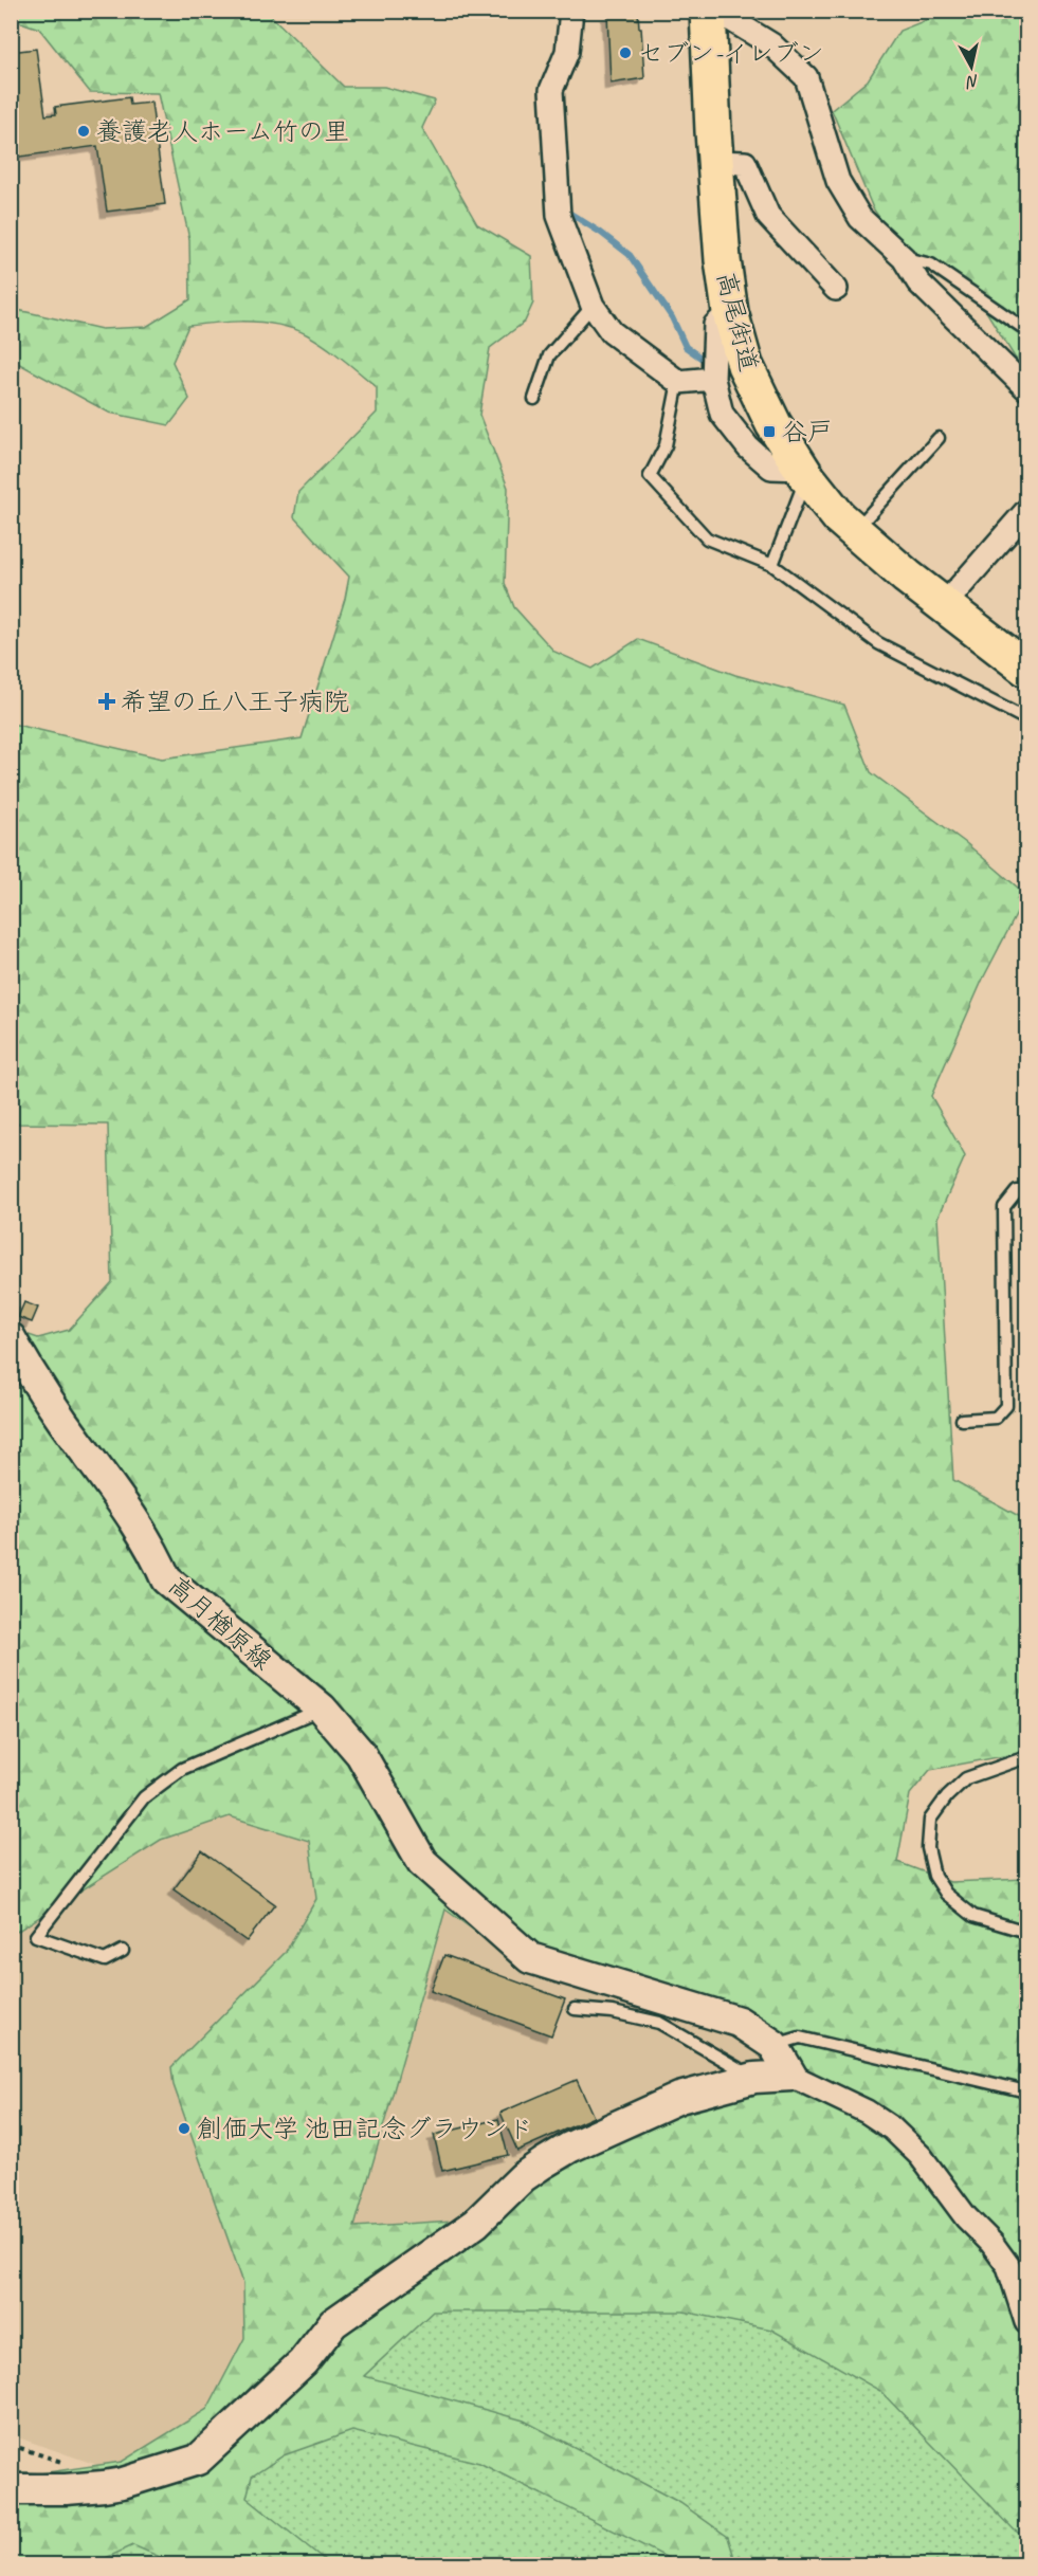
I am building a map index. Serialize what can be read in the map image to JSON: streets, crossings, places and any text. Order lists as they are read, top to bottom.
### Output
{
  "streets": {
    "main road": ["高尾街道", "高月楢原線"]
  },
  "places": {
    "other": ["セブン-イレブン", "養護老人ホーム竹の里", "創価大学 池田記念グラウンド"],
    "transit": ["谷戸"],
    "health": ["希望の丘八王子病院"]
  },
  "north": "bottom"
}
